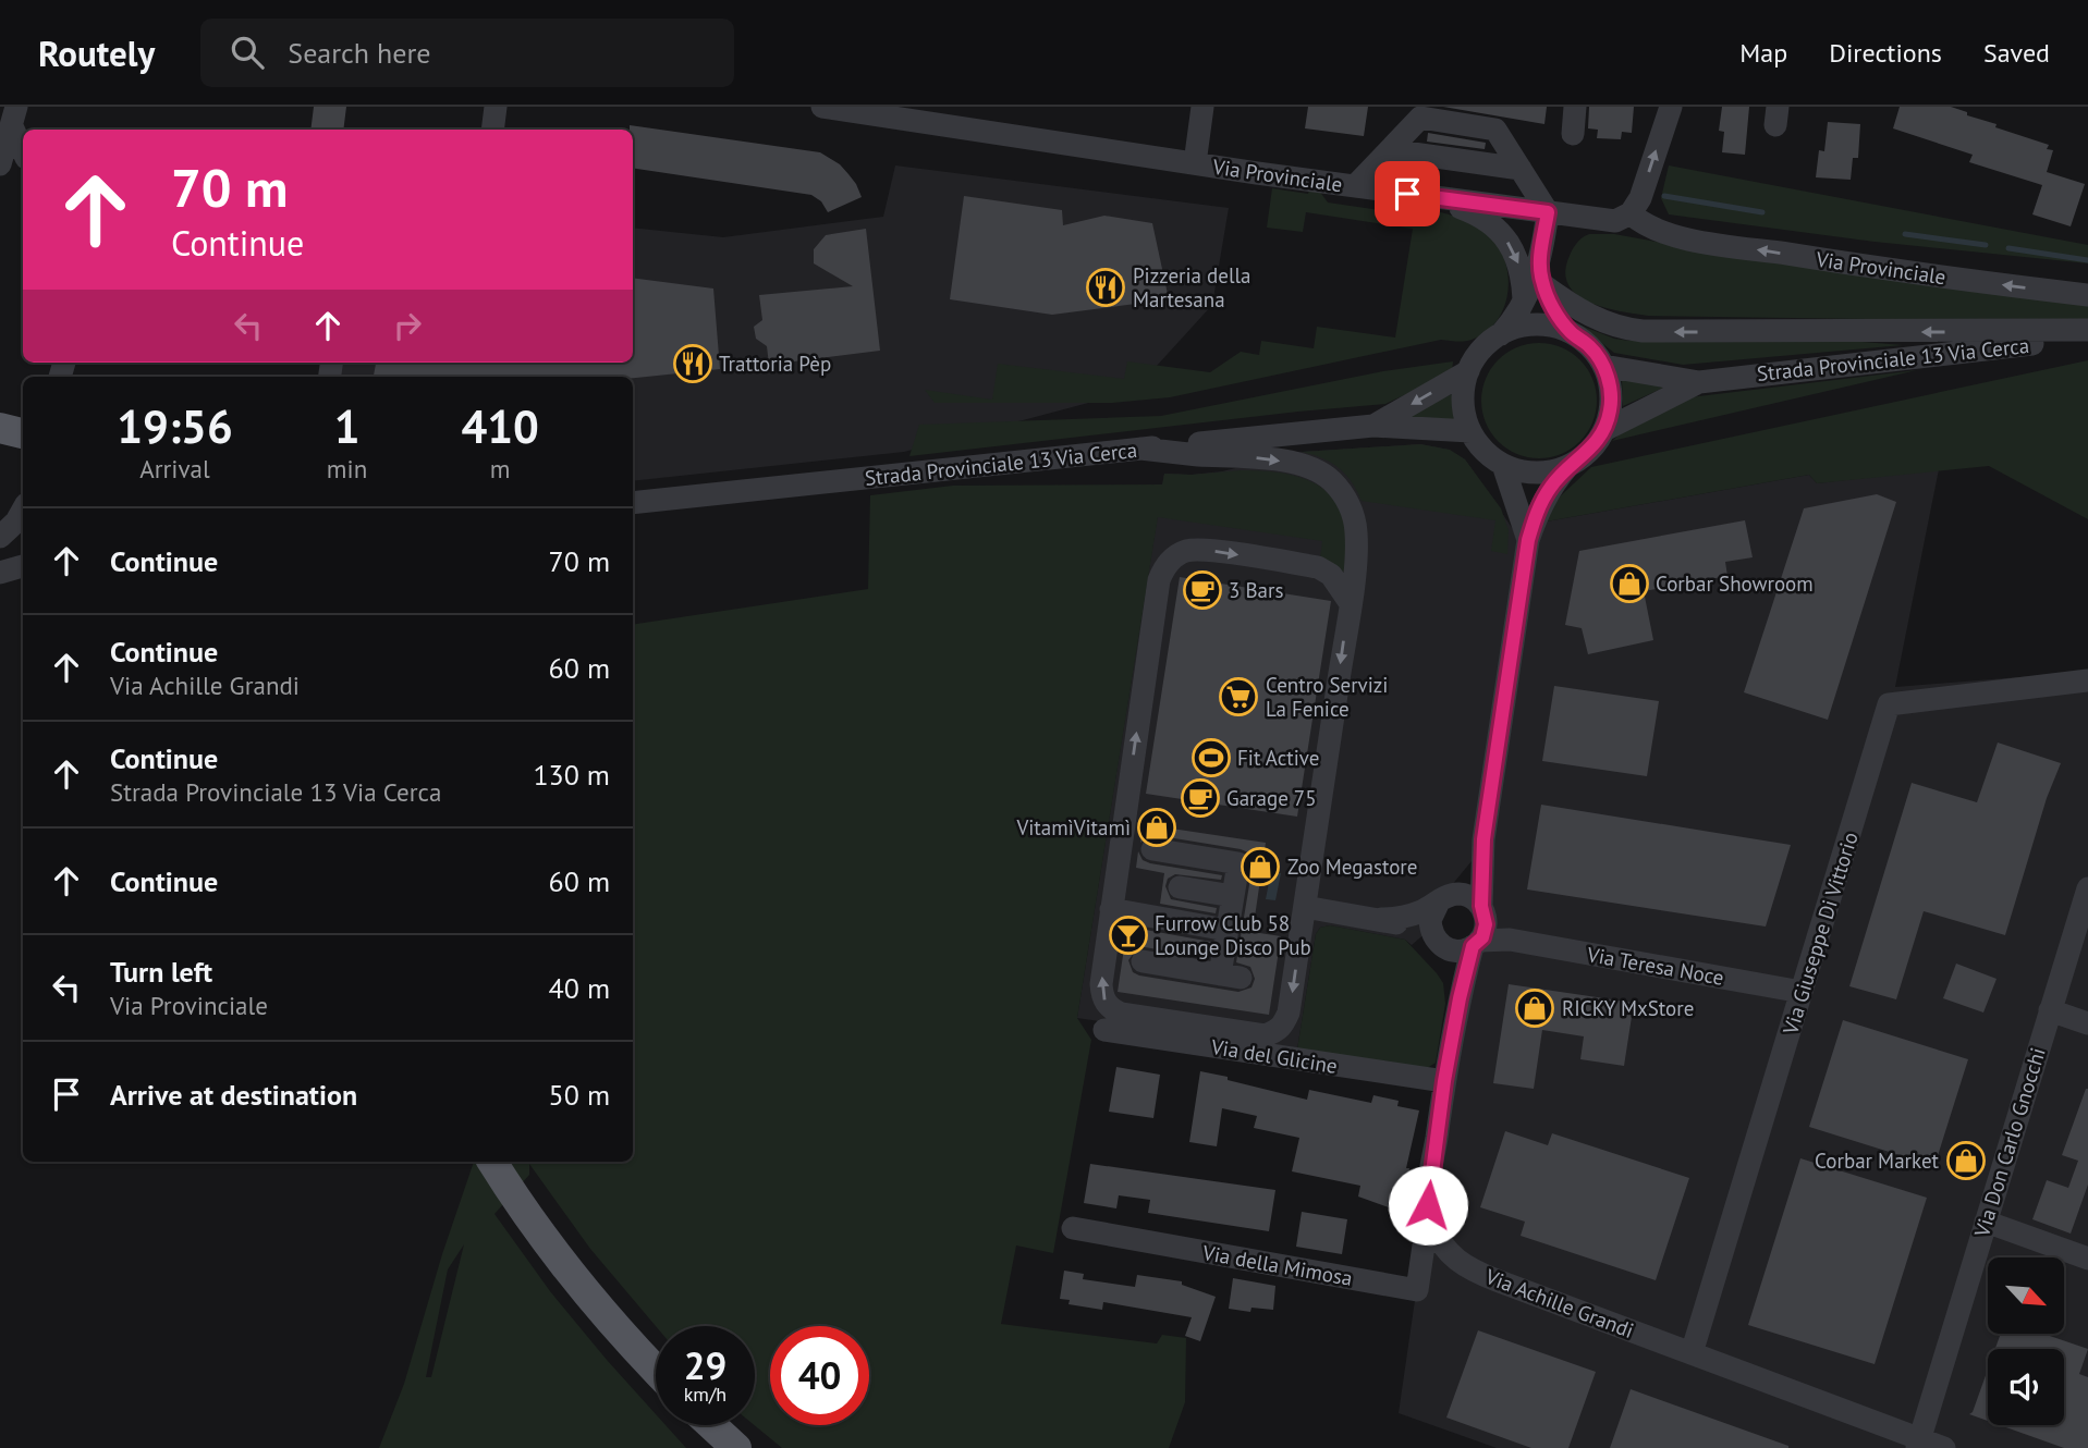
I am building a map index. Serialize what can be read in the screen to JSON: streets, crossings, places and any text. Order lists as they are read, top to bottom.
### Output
{
  "streets": {
    "street": [
      "Via Provinciale",
      "Strada Provinciale 13 Via Cerca",
      "Via Giuseppe Di Vittorio",
      "Via Teresa Noce",
      "Via del Glicine",
      "Via Don Carlo Gnocchi",
      "Via della Mimosa",
      "Via Achille Grandi"
    ]
  },
  "crossings": [
    ["Via Provinciale", "Strada Provinciale 13 Via Cerca"],
    ["Via Giuseppe Di Vittorio", "Via Teresa Noce"],
    ["Via Giuseppe Di Vittorio", "Via Achille Grandi"],
    ["Via Teresa Noce", "Via Achille Grandi"],
    ["Via del Glicine", "Via Achille Grandi"],
    ["Via Don Carlo Gnocchi", "Via Achille Grandi"],
    ["Via della Mimosa", "Via Achille Grandi"]
  ],
  "places": {
    "restaurant": ["Pizzeria della Martesana", "Trattoria Pèp"],
    "shop": [
      "Corbar Showroom",
      "VitamìVitamì",
      "Zoo Megastore",
      "RICKY MxStore",
      "Corbar Market"
    ],
    "cafe": ["3 Bars", "Garage 75"],
    "supermarket": ["Centro Servizi La Fenice"],
    "sports": ["Fit Active"],
    "bar": ["Furrow Club 58 Lounge Disco Pub"]
  },
  "north": "bottom right",
  "page": {
    "header": "Routely",
    "search": "Search here",
    "nav": ["Map", "Directions", "Saved"],
    "turn": ["70 m", "Continue"],
    "eta": [
      "19:56",
      "Arrival",
      "1",
      "min",
      "410",
      "m"
    ],
    "list": [
      {
        "name": "Continue",
        "value": "70 m"
      },
      {
        "name": "Continue",
        "note": "Via Achille Grandi",
        "value": "60 m"
      },
      {
        "name": "Continue",
        "note": "Strada Provinciale 13 Via Cerca",
        "value": "130 m"
      },
      {
        "name": "Continue",
        "value": "60 m"
      },
      {
        "name": "Turn left",
        "note": "Via Provinciale",
        "value": "40 m"
      },
      {
        "name": "Arrive at destination",
        "value": "50 m"
      }
    ],
    "speed": "29 km/h",
    "limit": "40"
  }
}
